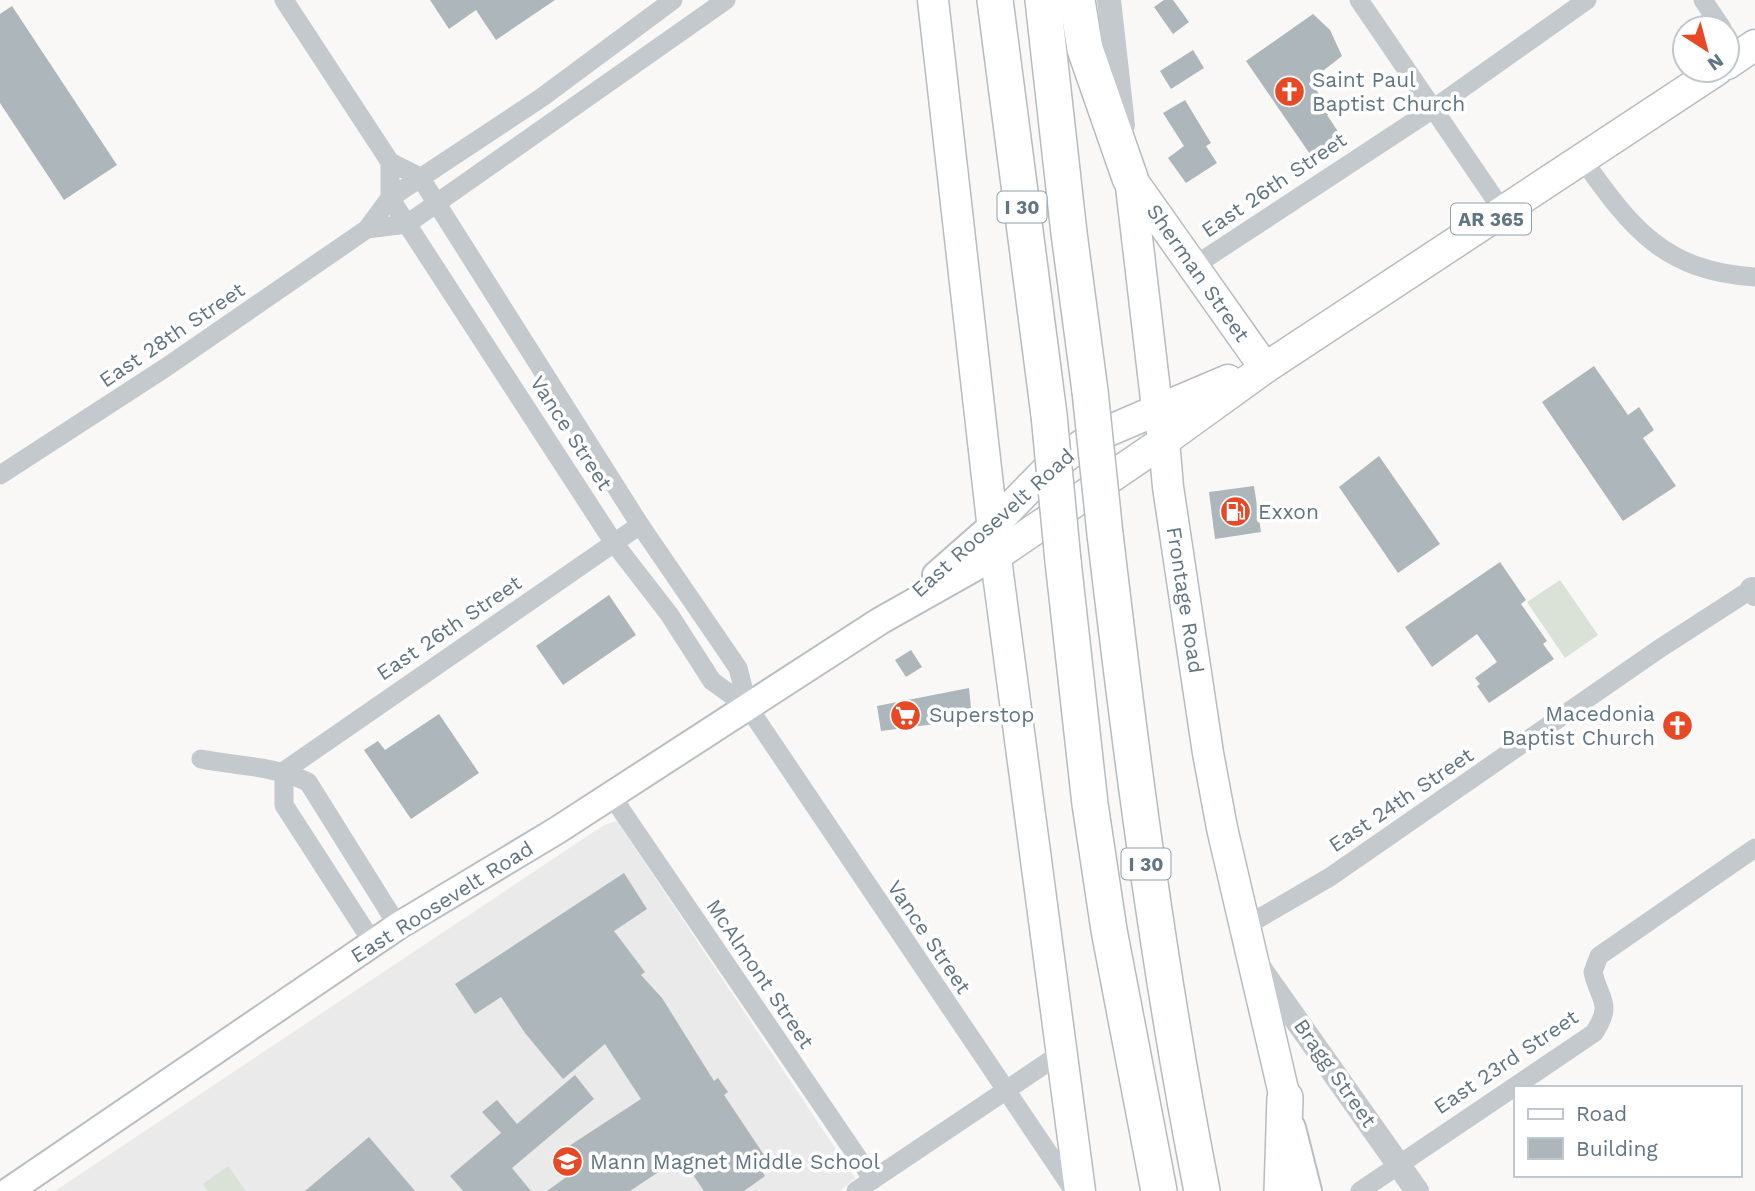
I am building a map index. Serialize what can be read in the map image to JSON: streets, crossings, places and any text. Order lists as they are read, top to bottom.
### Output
{
  "streets": {
    "highway": ["I 30"],
    "main road": [
      "AR 365",
      "Sherman Street",
      "East Roosevelt Road",
      "Frontage Road"
    ],
    "street": [
      "East 26th Street",
      "East 28th Street",
      "Vance Street",
      "East 24th Street",
      "McAlmont Street",
      "East 23rd Street",
      "Bragg Street"
    ]
  },
  "crossings": [
    ["East 26th Street", "Sherman Street"],
    ["East 26th Street", "Vance Street"],
    ["Sherman Street", "East Roosevelt Road"],
    ["Sherman Street", "Frontage Road"],
    ["East 28th Street", "Vance Street"],
    ["Vance Street", "East Roosevelt Road"],
    ["East Roosevelt Road", "Frontage Road"],
    ["East Roosevelt Road", "McAlmont Street"],
    ["Frontage Road", "East 24th Street"],
    ["Frontage Road", "Bragg Street"],
    ["East 23rd Street", "Bragg Street"]
  ],
  "places": {
    "church": ["Saint Paul Baptist Church", "Macedonia Baptist Church"],
    "fuel station": ["Exxon"],
    "supermarket": ["Superstop"],
    "school or university": ["Mann Magnet Middle School"]
  },
  "legend": ["Road", "Building"],
  "north": "bottom right"
}
